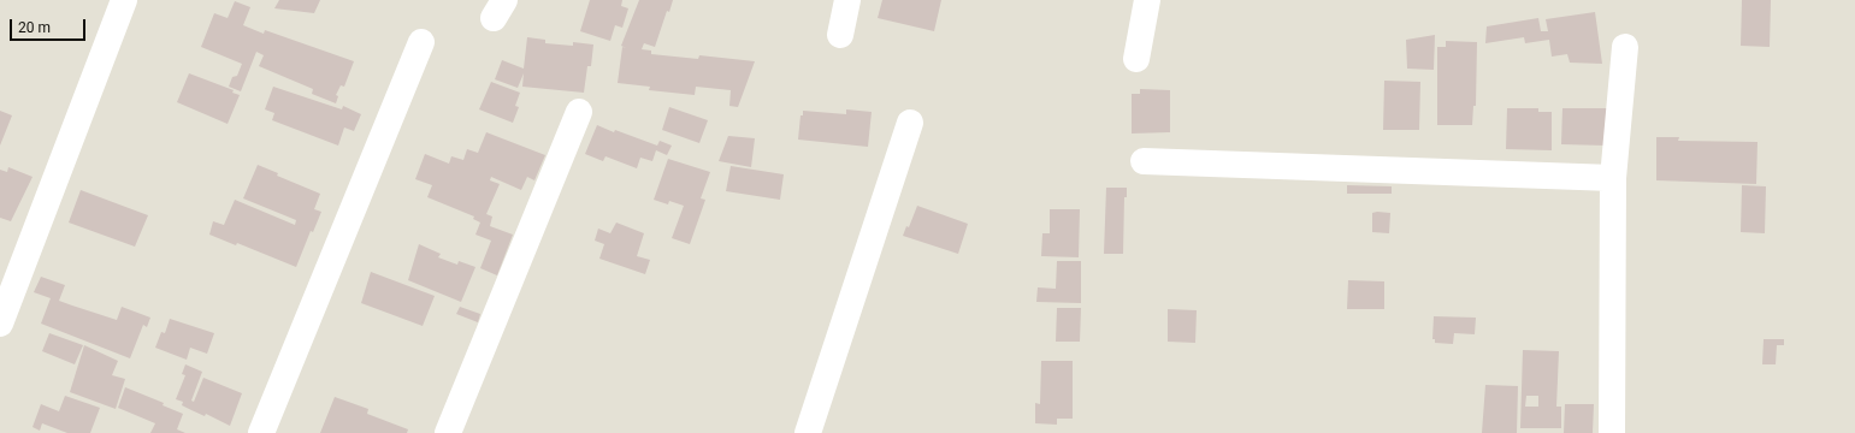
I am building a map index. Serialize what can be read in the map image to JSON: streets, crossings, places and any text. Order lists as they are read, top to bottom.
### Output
{
  "scale_bar": "20 m"
}
